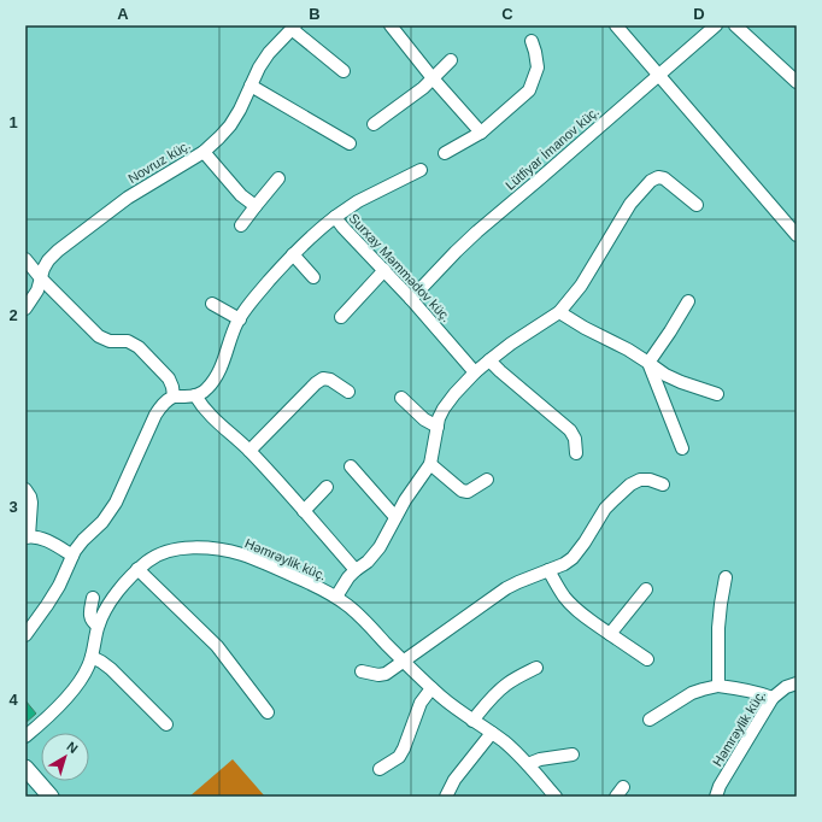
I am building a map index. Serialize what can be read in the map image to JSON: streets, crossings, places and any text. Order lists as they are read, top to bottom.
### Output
{
  "streets": {
    "street": [
      "Lütfiyar İmanov küç.",
      "Novruz küç.",
      "Surxay Məmmədov küç.",
      "Həmrəylik küç."
    ]
  },
  "crossings": [
    ["Lütfiyar İmanov küç.", "Surxay Məmmədov küç."]
  ],
  "north": "top right",
  "grid": {
    "columns": [
      "A",
      "B",
      "C",
      "D"
    ],
    "rows": [
      "1",
      "2",
      "3",
      "4"
    ]
  }
}
